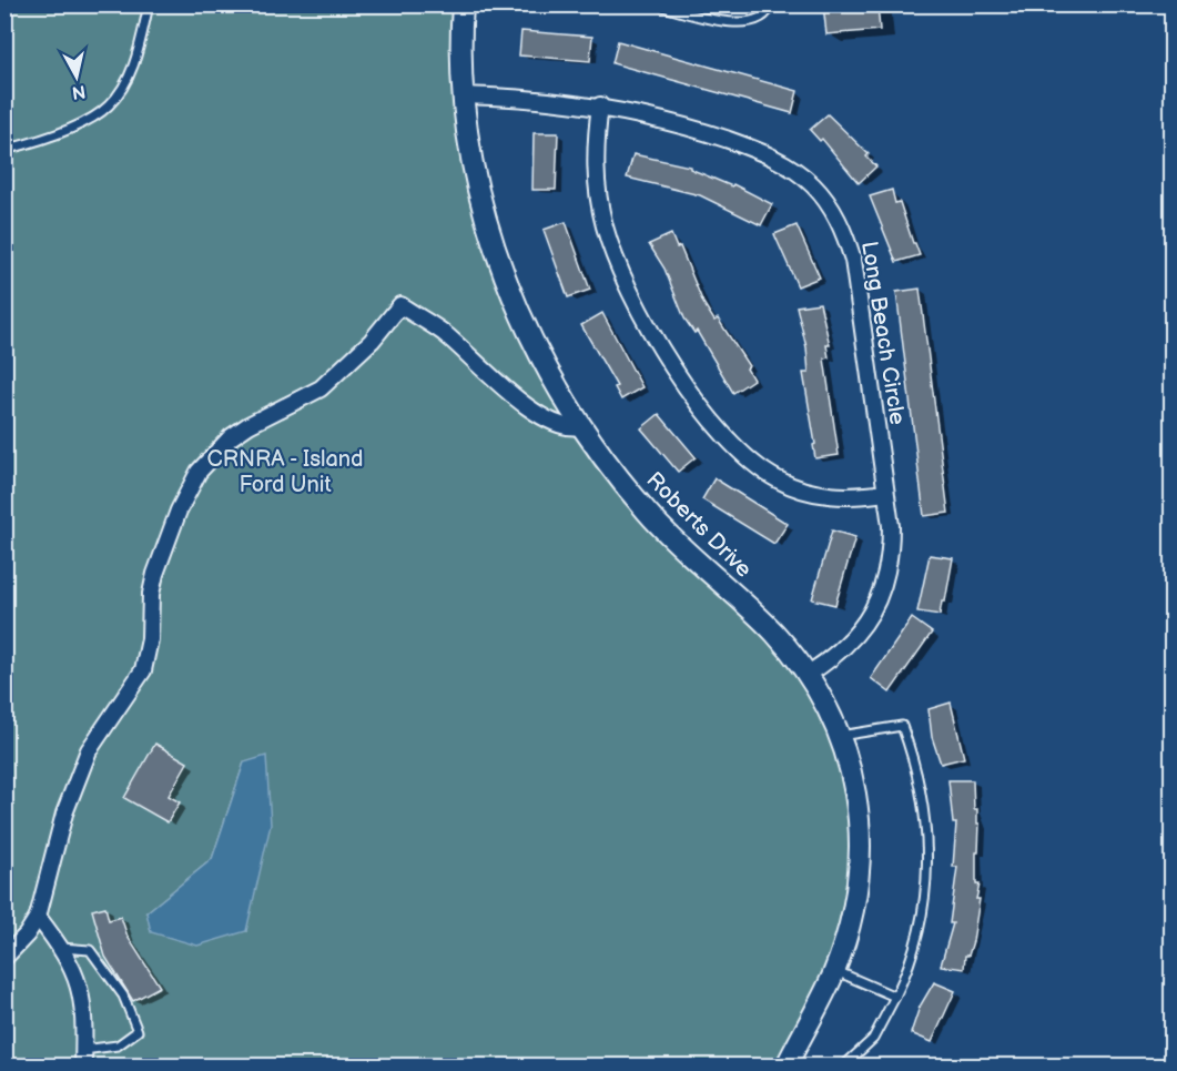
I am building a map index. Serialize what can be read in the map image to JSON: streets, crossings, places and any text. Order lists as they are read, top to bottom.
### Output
{
  "streets": {
    "street": ["Long Beach Circle", "Roberts Drive"]
  },
  "crossings": [
    ["Long Beach Circle", "Roberts Drive"]
  ],
  "parks": ["CRNRA - Island Ford Unit"],
  "north": "bottom"
}
